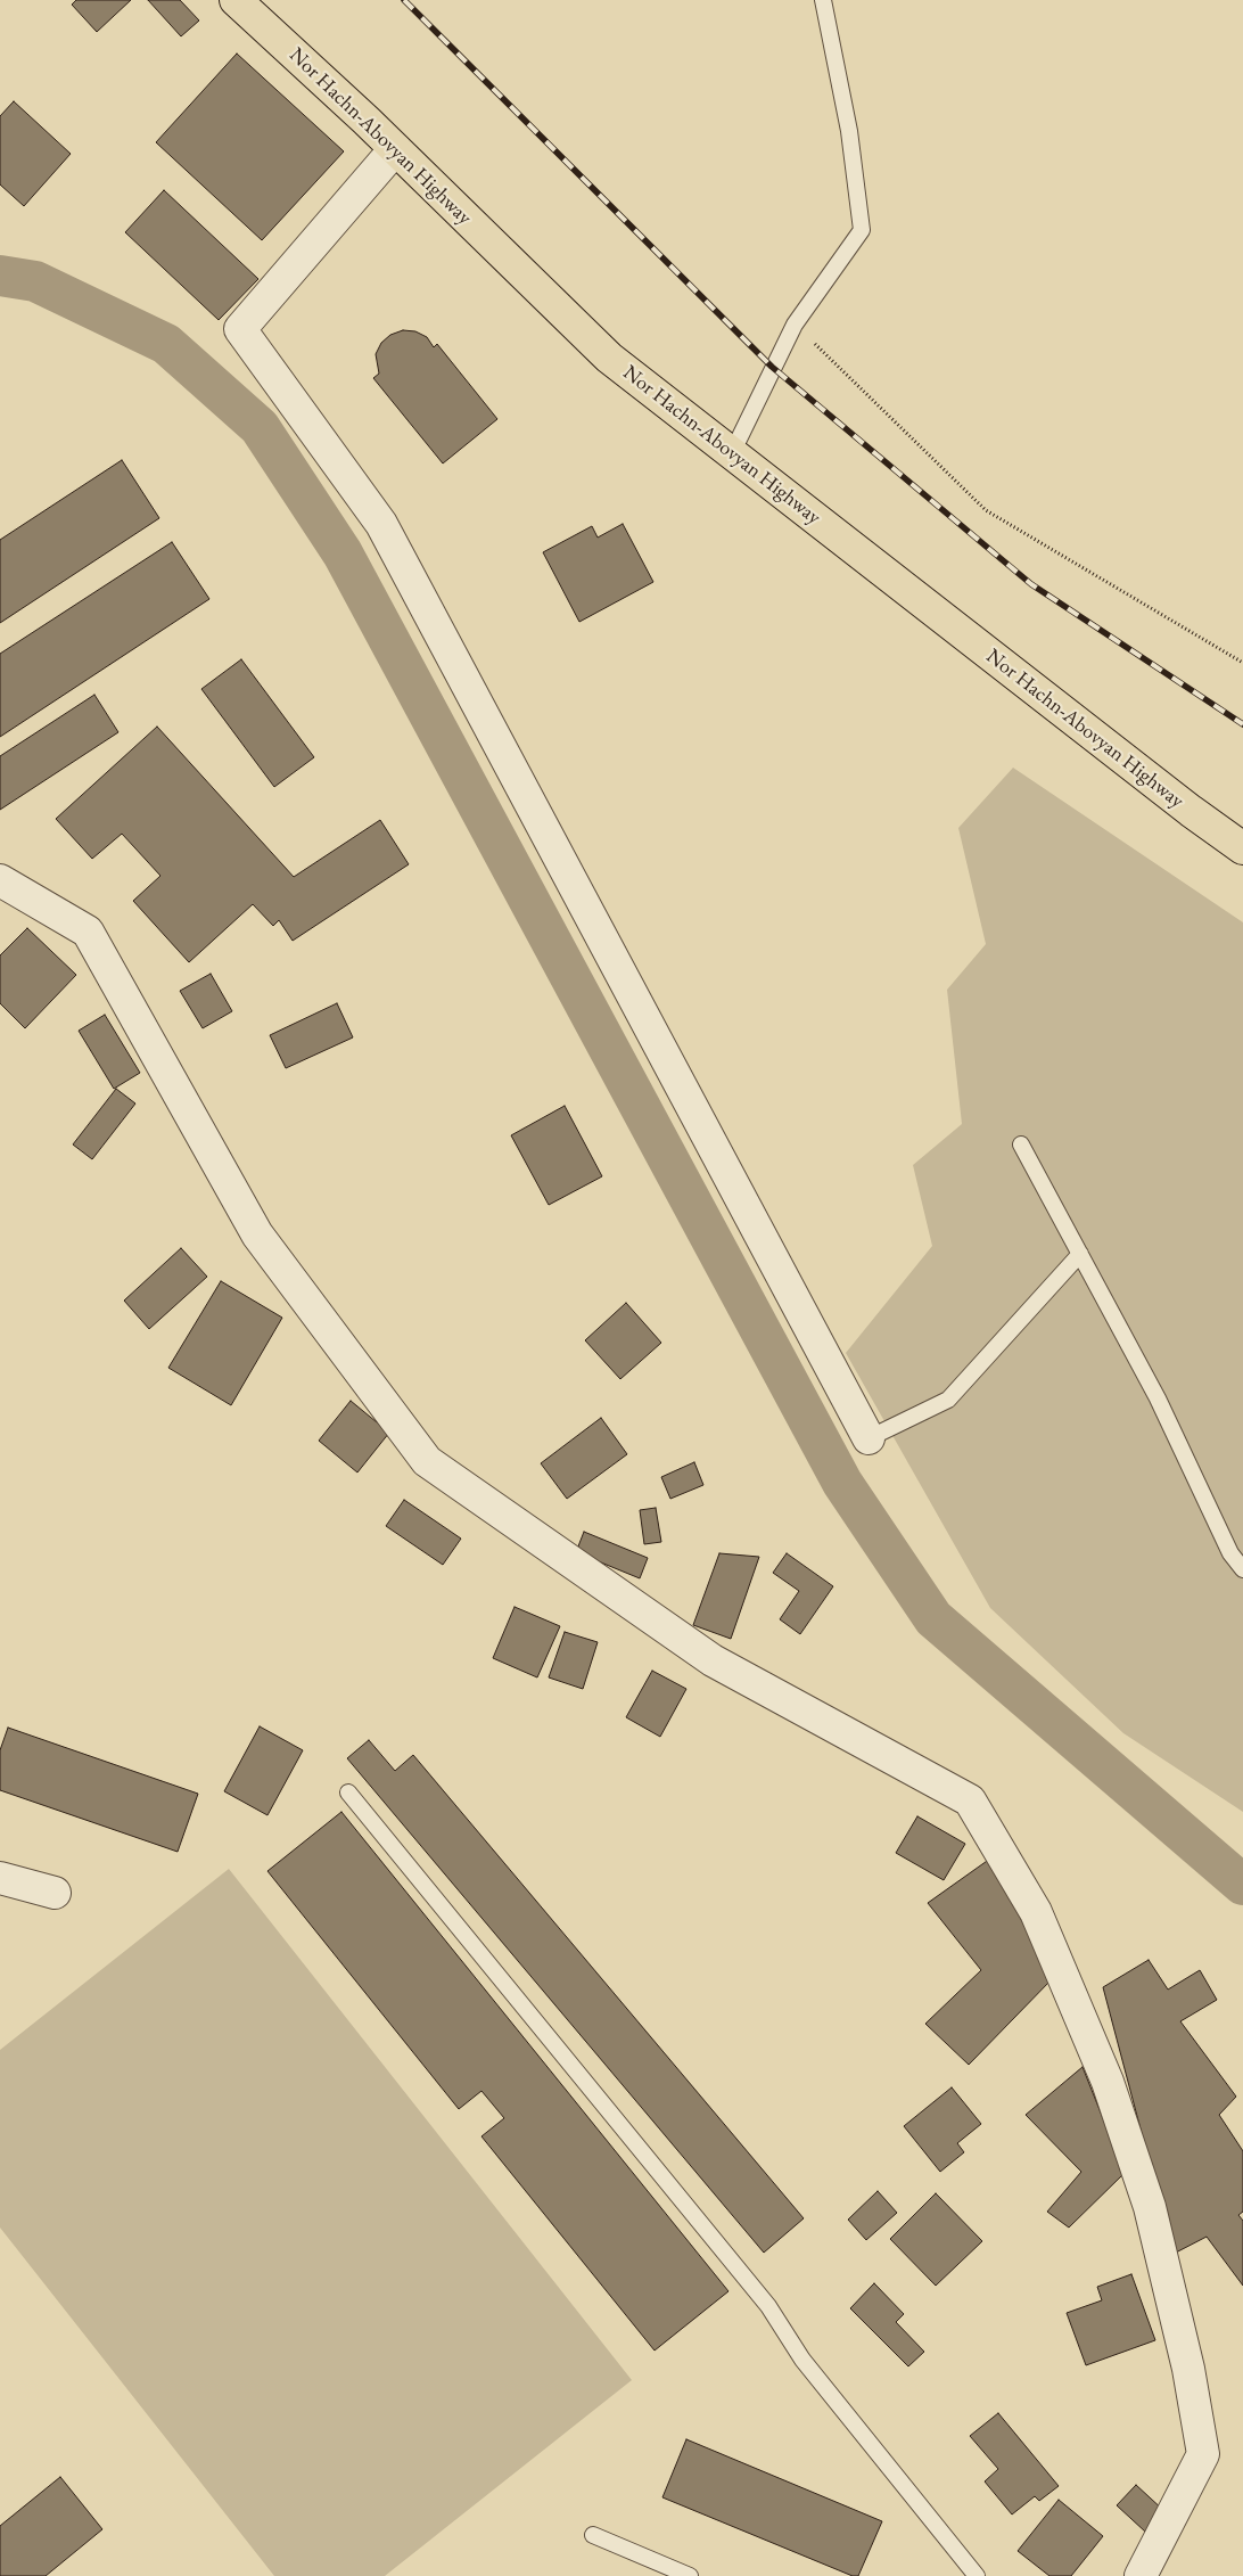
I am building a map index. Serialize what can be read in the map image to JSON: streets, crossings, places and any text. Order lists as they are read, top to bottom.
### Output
{
  "streets": {
    "main road": ["Nor Hachn-Abovyan Highway"]
  }
}
